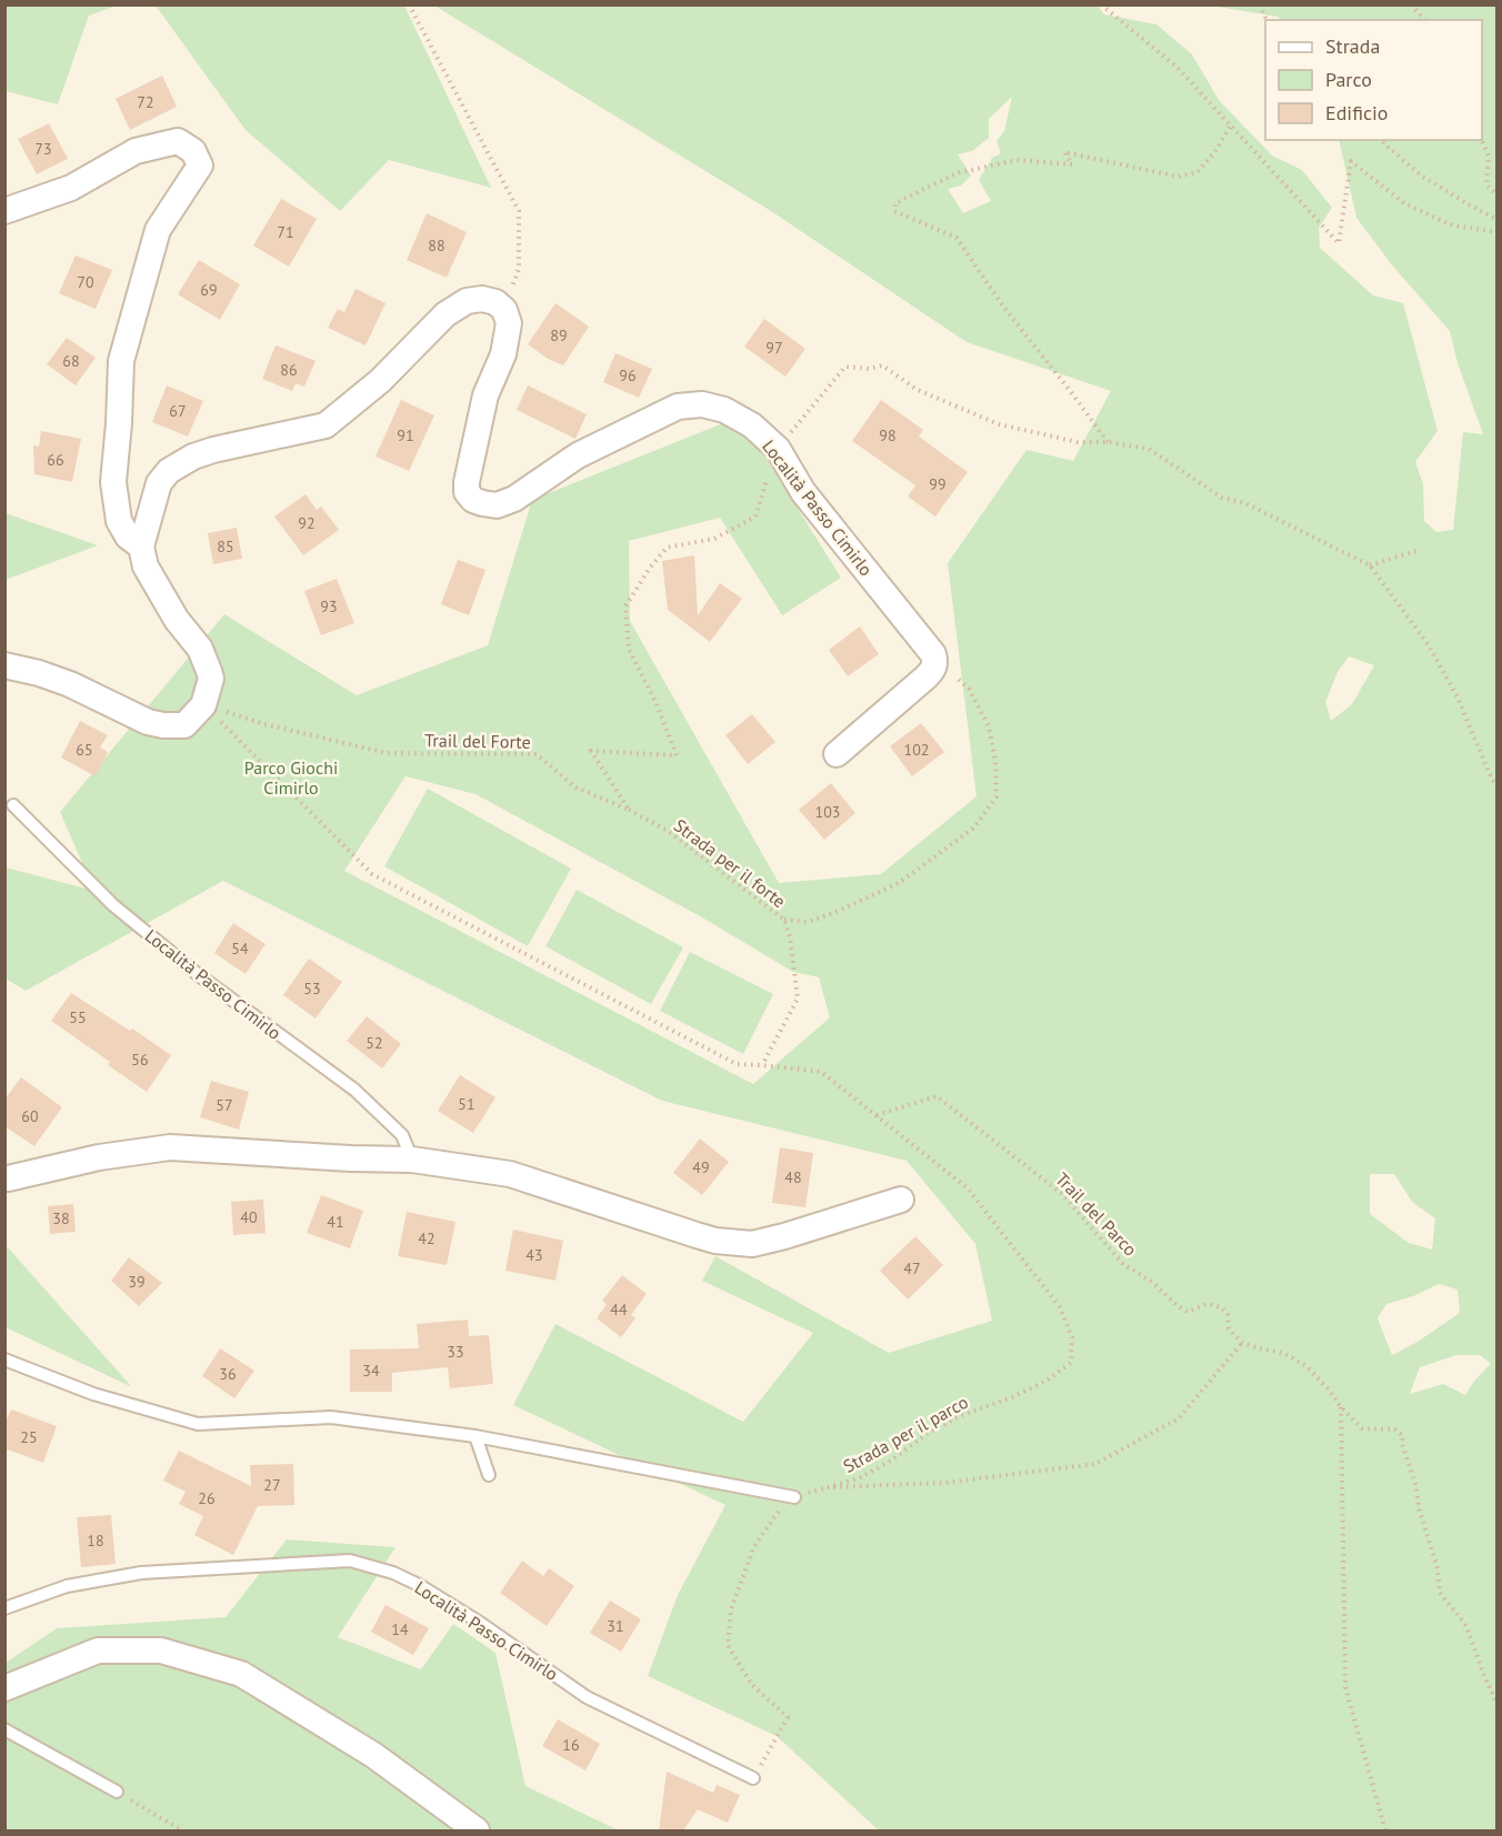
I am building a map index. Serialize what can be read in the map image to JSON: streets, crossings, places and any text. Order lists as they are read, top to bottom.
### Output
{
  "streets": {
    "street": ["Località Passo Cimirlo"],
    "path": [
      "Trail del Forte",
      "Strada per il forte",
      "Trail del Parco",
      "Strada per il parco"
    ]
  },
  "crossings": [
    ["Località Passo Cimirlo", "Strada per il parco"],
    ["Trail del Forte", "Strada per il forte"],
    ["Trail del Forte", "Strada per il parco"],
    ["Strada per il forte", "Strada per il parco"],
    ["Trail del Parco", "Strada per il parco"]
  ],
  "parks": ["Parco Giochi Cimirlo"],
  "house_numbers": [
    "72",
    "73",
    "71",
    "88",
    "70",
    "69",
    "89",
    "97",
    "68",
    "86",
    "96",
    "67",
    "91",
    "98",
    "66",
    "99",
    "92",
    "85",
    "93",
    "65",
    "102",
    "103",
    "54",
    "53",
    "55",
    "52",
    "56",
    "51",
    "57",
    "60",
    "49",
    "48",
    "40",
    "38",
    "41",
    "42",
    "43",
    "47",
    "39",
    "44",
    "33",
    "34",
    "36",
    "25",
    "27",
    "26",
    "18",
    "31",
    "14",
    "16"
  ],
  "legend": ["Strada", "Parco", "Edificio"]
}
